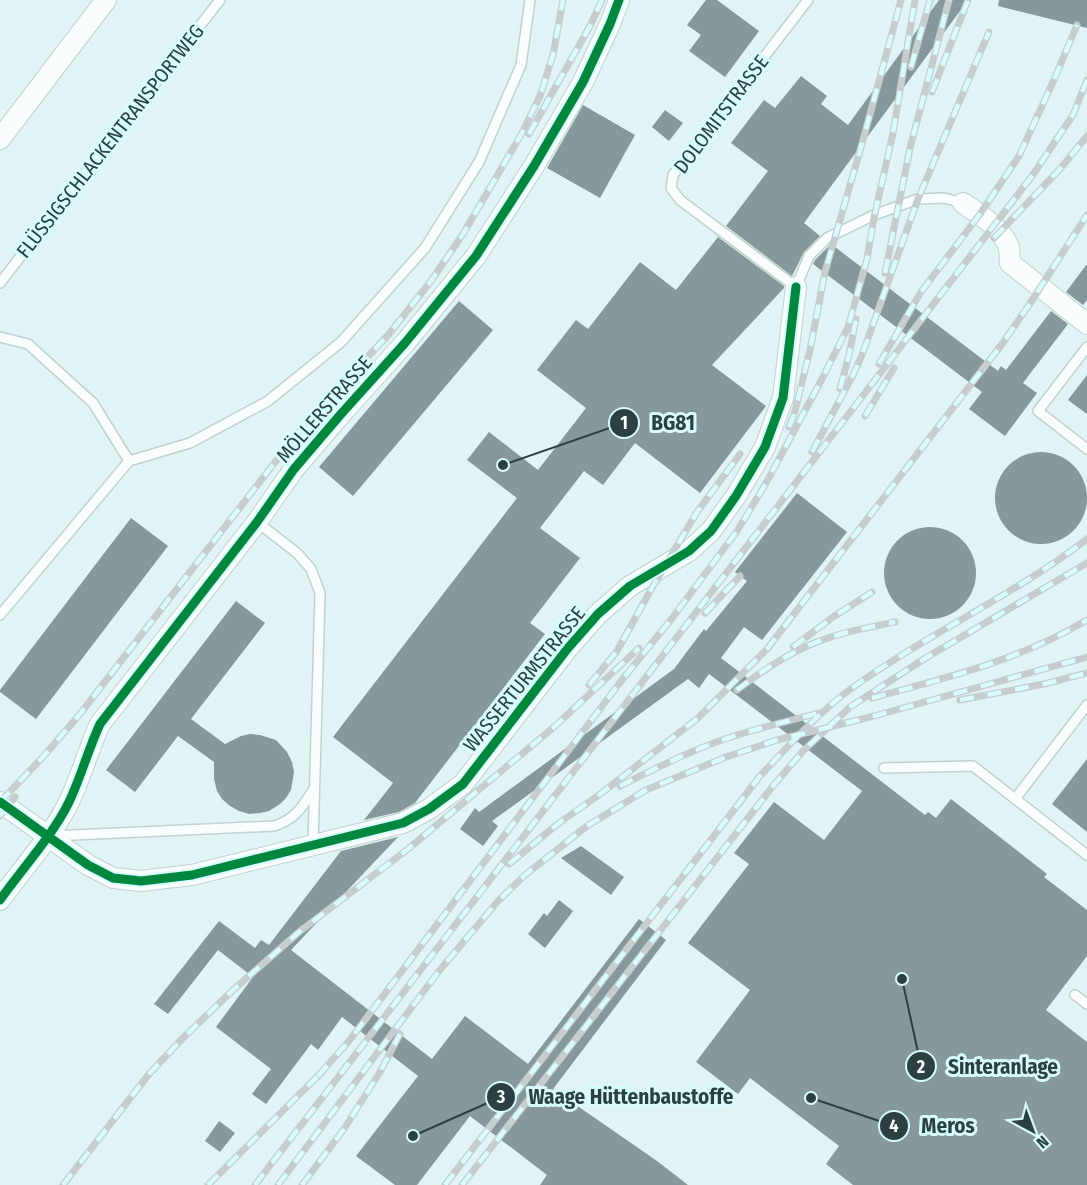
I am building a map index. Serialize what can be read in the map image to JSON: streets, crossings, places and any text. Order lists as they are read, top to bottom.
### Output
{
  "streets": {
    "street": ["MÖLLERSTRASSE", "WASSERTURMSTRASSE"],
    "lane": ["DOLOMITSTRASSE", "FLÜSSIGSCHLACKENTRANSPORTWEG"]
  },
  "crossings": [
    ["DOLOMITSTRASSE", "WASSERTURMSTRASSE"],
    ["MÖLLERSTRASSE", "WASSERTURMSTRASSE"]
  ],
  "places": [
    "BG81",
    "Sinteranlage",
    "Meros",
    "Waage Hüttenbaustoffe"
  ],
  "north": "bottom right"
}
